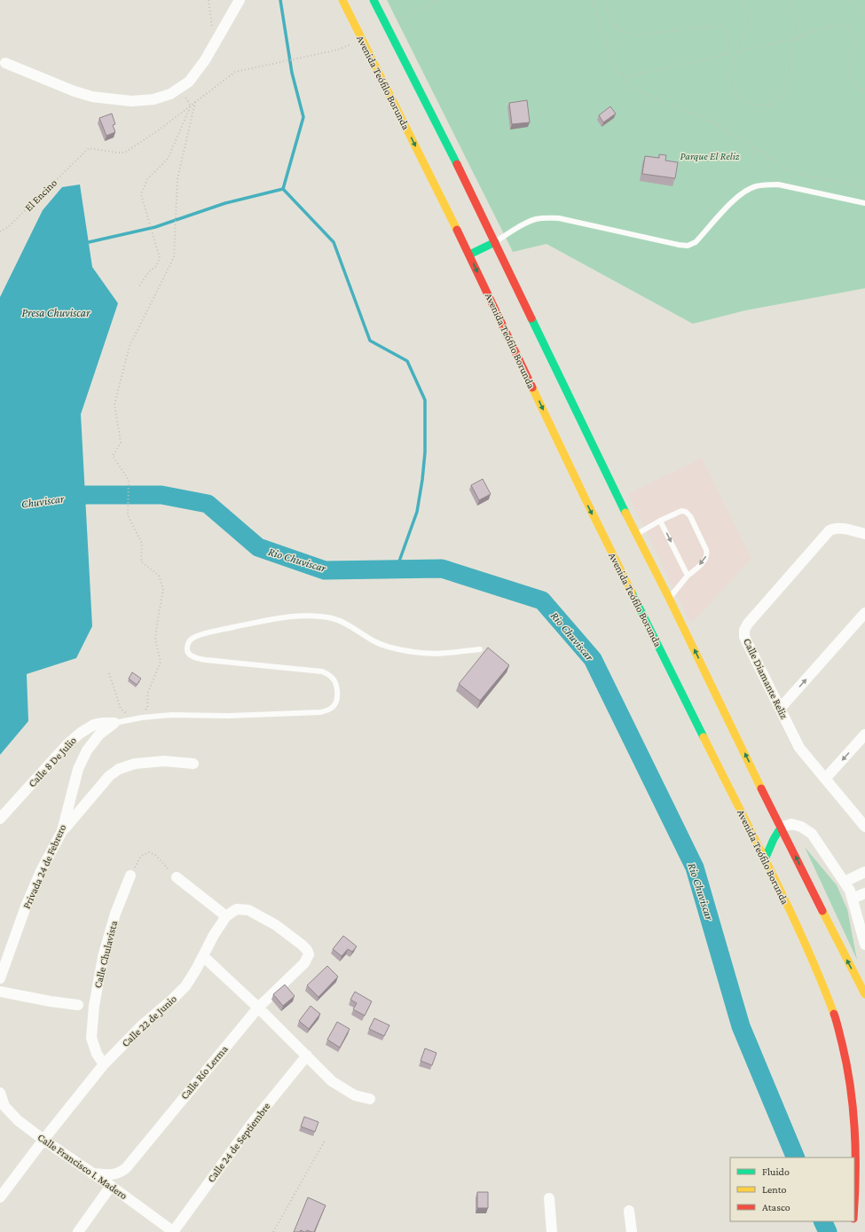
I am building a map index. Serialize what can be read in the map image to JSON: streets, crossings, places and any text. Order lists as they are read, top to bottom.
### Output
{
  "streets": {
    "main road": ["Avenida Teófilo Borunda"],
    "street": [
      "Calle Diamante Reliz",
      "Calle 8 De Julio",
      "Privada 24 de Febrero",
      "Calle Chulavista",
      "Calle 22 de Junio",
      "Calle Río Lerma",
      "Calle 24 de Septiembre",
      "Calle Francisco I. Madero"
    ],
    "path": ["El Encino"]
  },
  "crossings": [
    ["Calle 8 De Julio", "Privada 24 de Febrero"],
    ["Calle Chulavista", "Calle 22 de Junio"],
    ["Calle 22 de Junio", "Calle Río Lerma"],
    ["Calle 22 de Junio", "Calle Francisco I. Madero"],
    ["Calle Río Lerma", "Calle Francisco I. Madero"],
    ["Calle 24 de Septiembre", "Calle Francisco I. Madero"]
  ],
  "water": ["Presa Chuviscar", "Chuviscar", "Rio Chuviscar"],
  "parks": ["Parque El Reliz"],
  "legend": ["Fluido", "Lento", "Atasco"]
}
